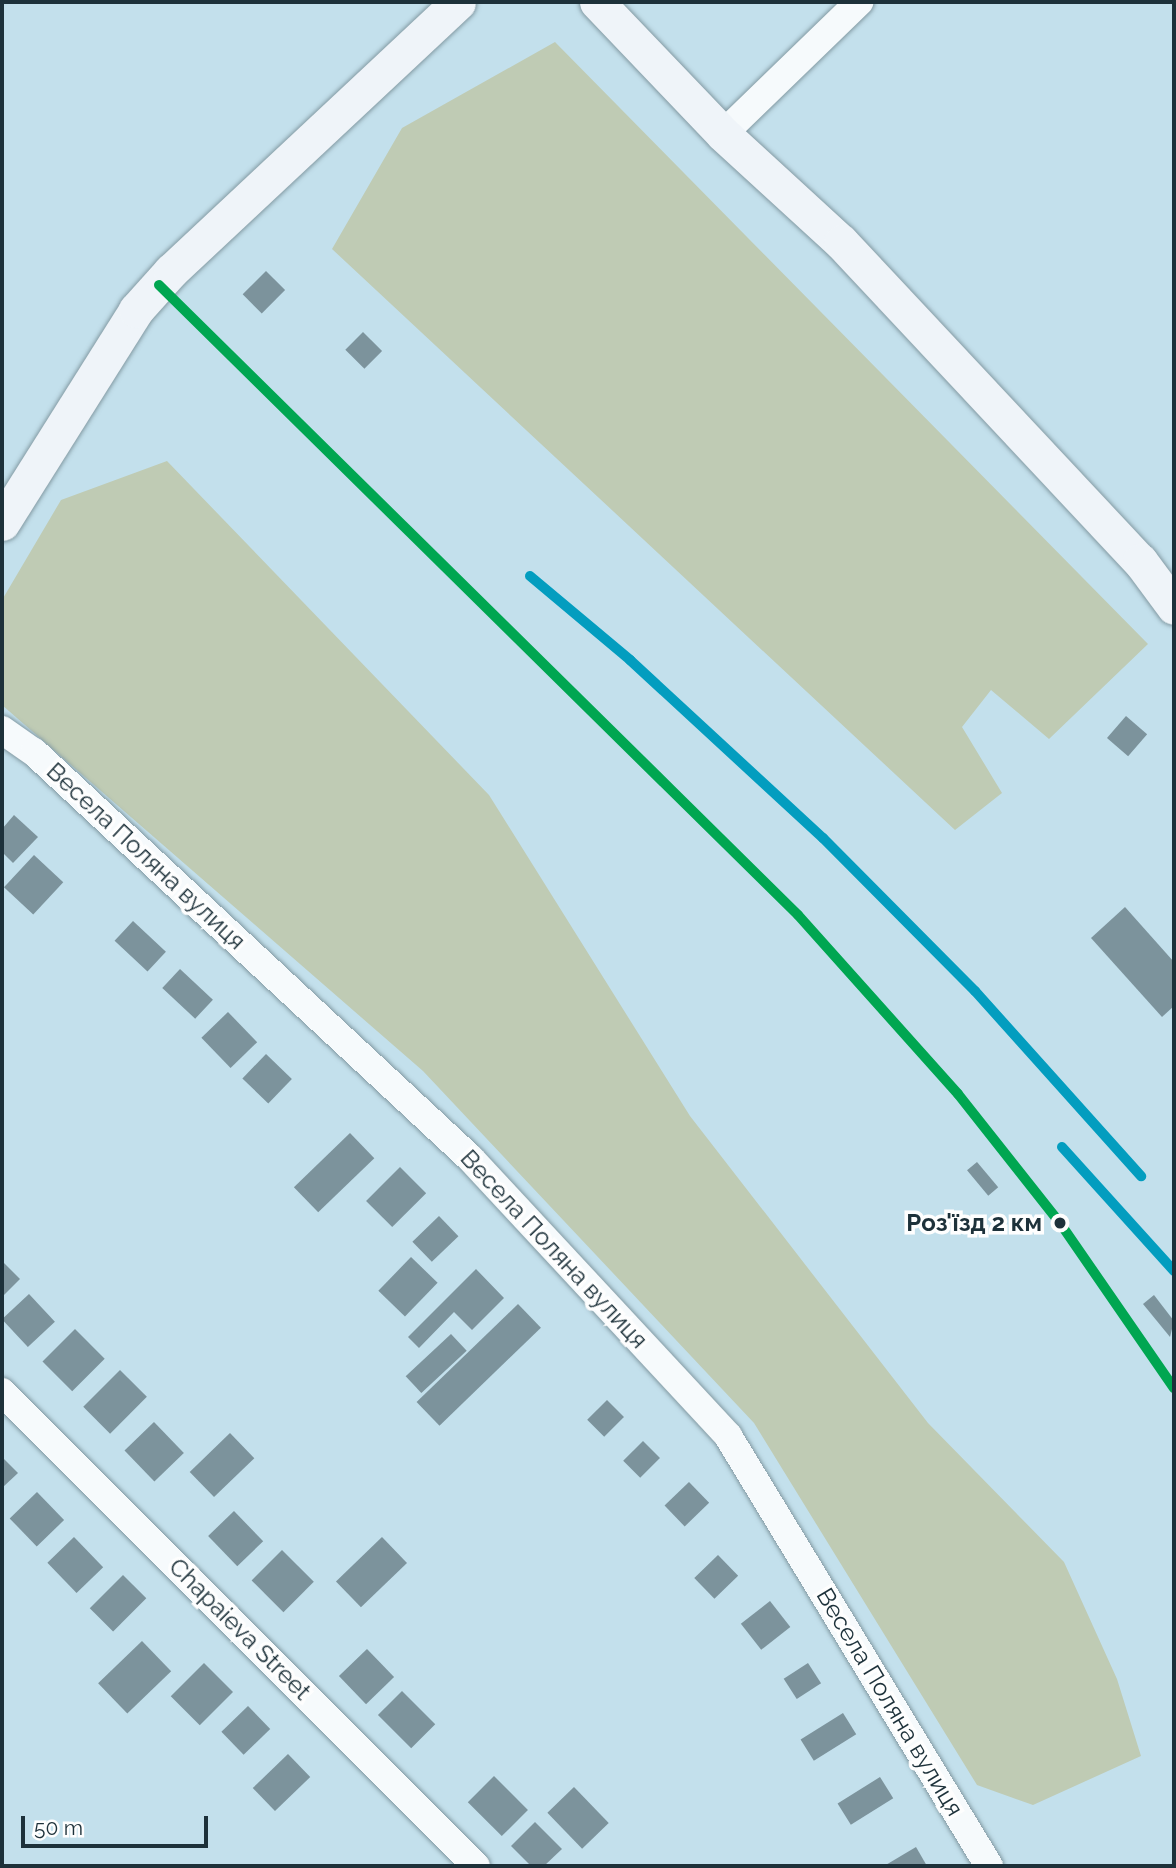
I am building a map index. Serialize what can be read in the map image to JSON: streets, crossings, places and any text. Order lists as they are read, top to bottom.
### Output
{
  "streets": {
    "street": ["Весела Поляна вулиця", "Chapaieva Street"]
  },
  "places": ["Роз'їзд 2 км"],
  "scale_bar": "50 m"
}
